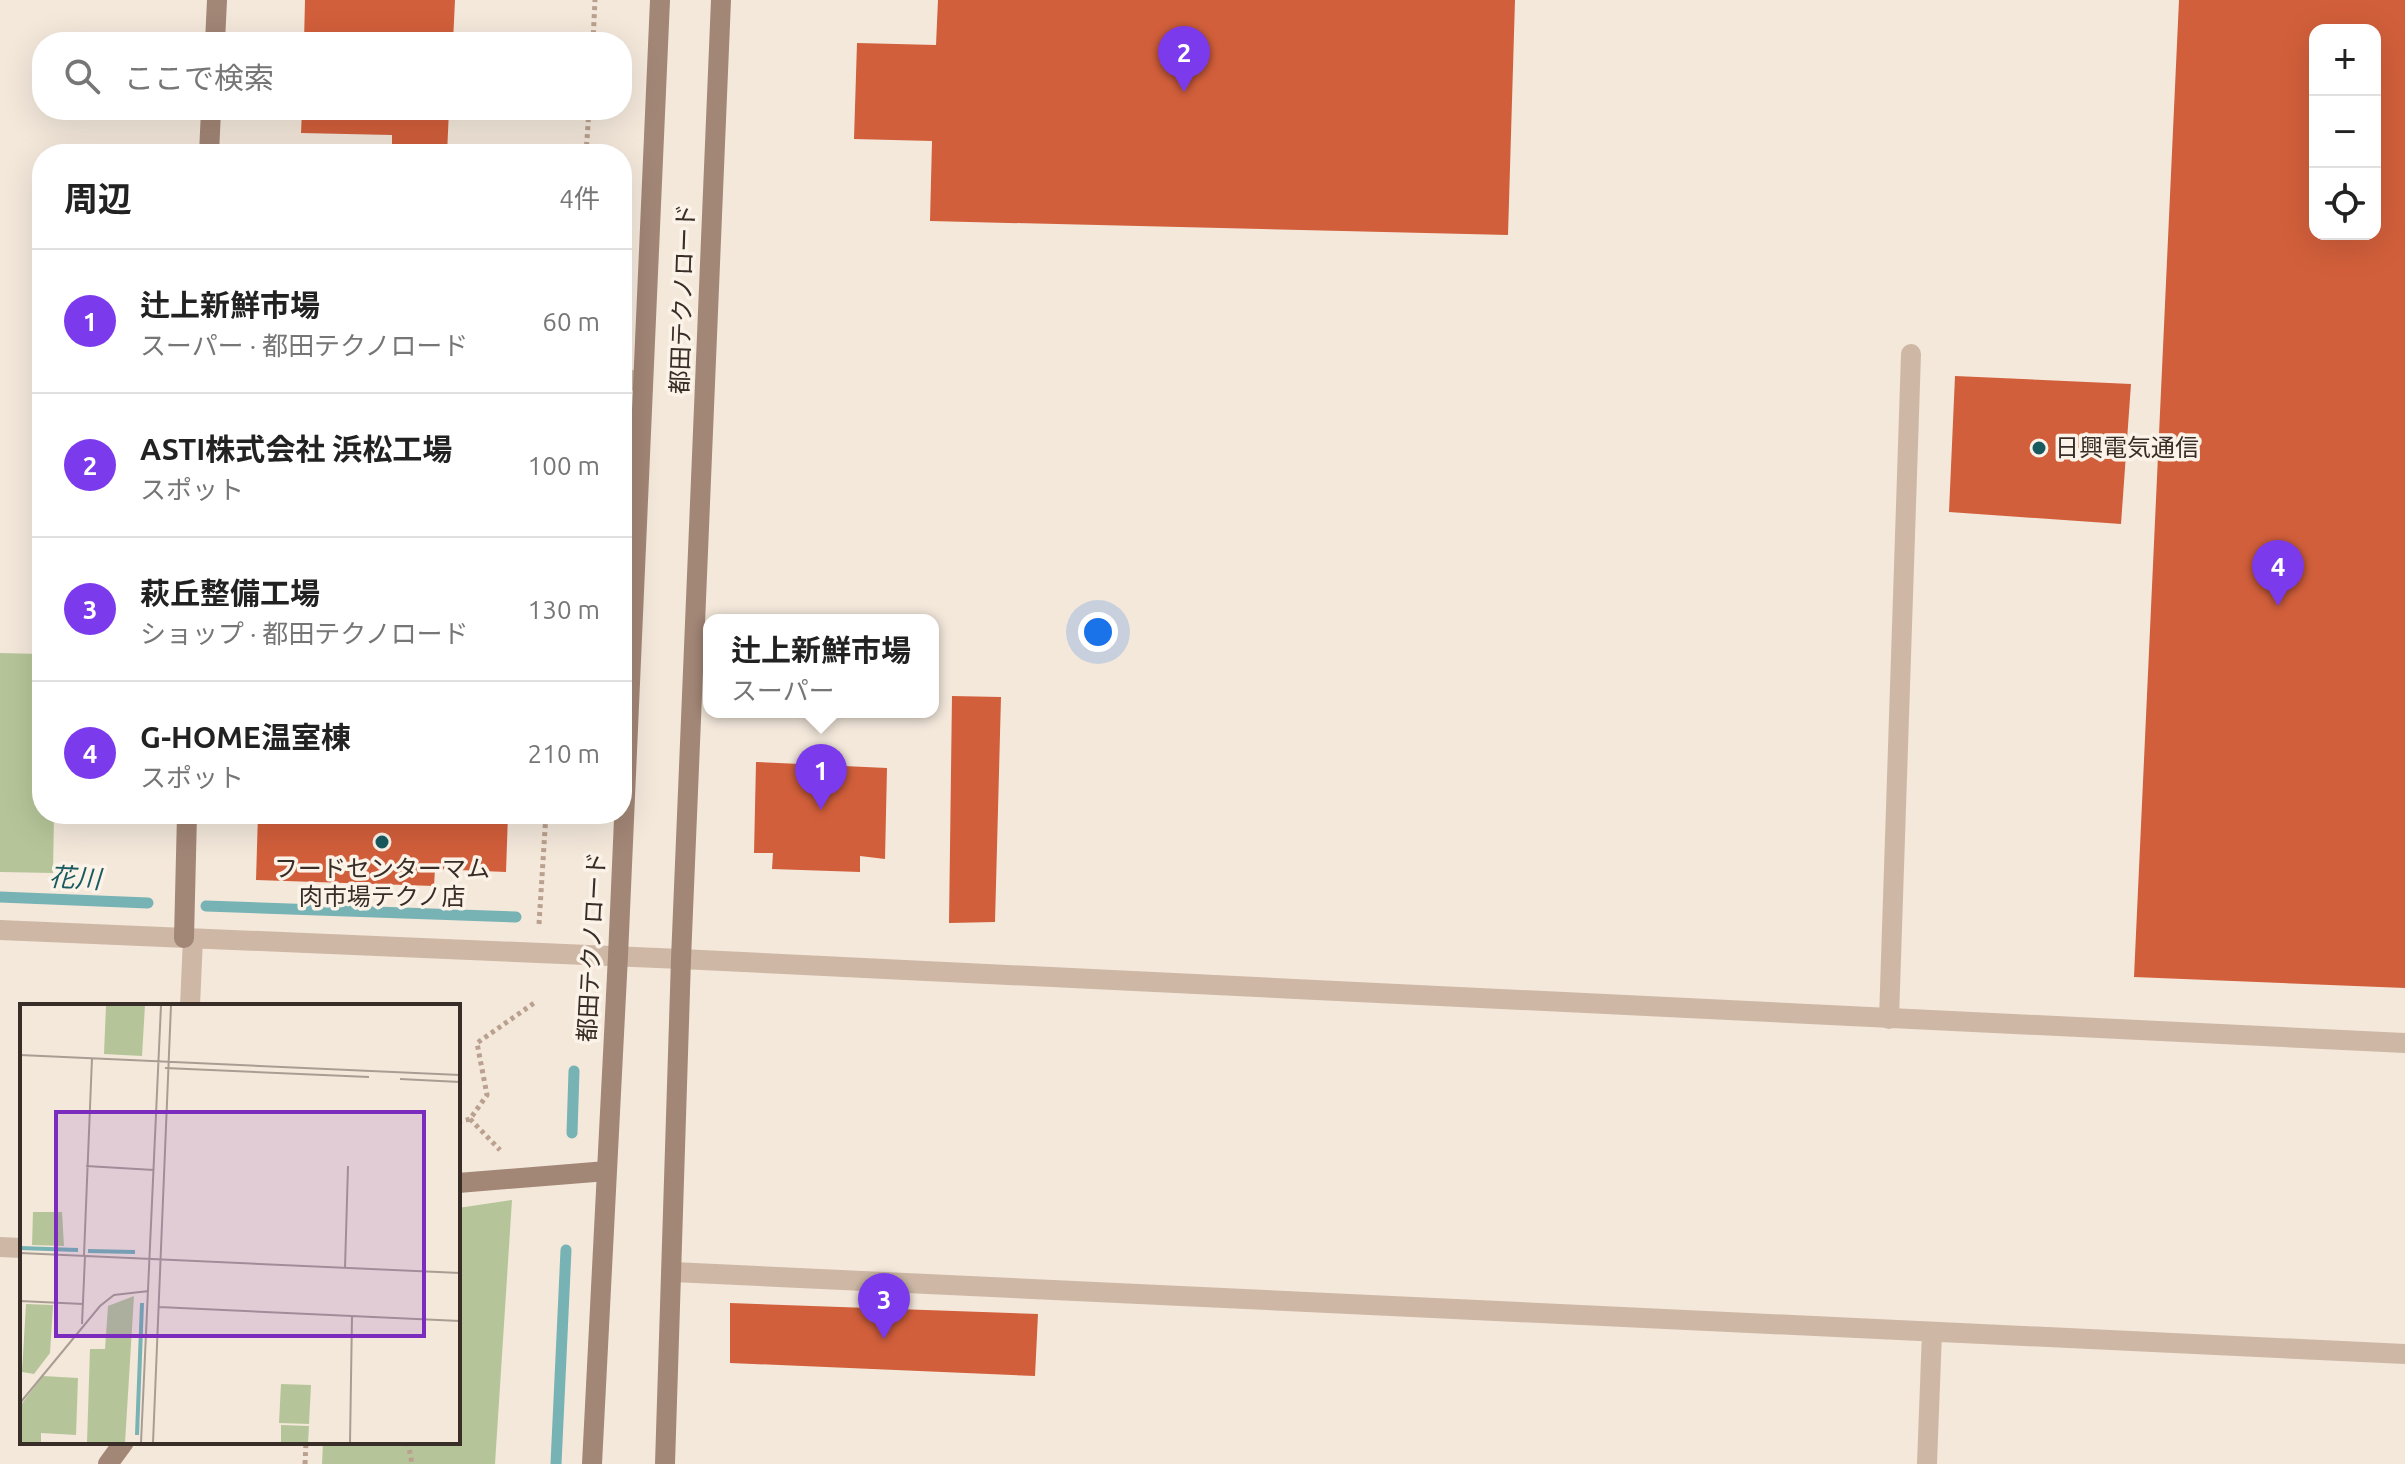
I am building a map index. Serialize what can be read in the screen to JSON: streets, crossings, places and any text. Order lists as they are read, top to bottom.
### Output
{
  "streets": {
    "street": ["都田テクノロード"]
  },
  "water": ["花川"],
  "places": ["日興電気通信", "フードセンターマム 肉市場テクノ店"],
  "page": {
    "map_buttons": ["+", "−"],
    "pins": [
      "2",
      "4",
      "1",
      "3"
    ],
    "search": "ここで検索",
    "heading": ["周辺", "4件"],
    "list": [
      {
        "mark": "1",
        "name": "辻上新鮮市場",
        "note": "スーパー · 都田テクノロード",
        "value": "60 m"
      },
      {
        "mark": "2",
        "name": "ASTI株式会社 浜松工場",
        "note": "スポット",
        "value": "100 m"
      },
      {
        "mark": "3",
        "name": "萩丘整備工場",
        "note": "ショップ · 都田テクノロード",
        "value": "130 m"
      },
      {
        "mark": "4",
        "name": "G-HOME温室棟",
        "note": "スポット",
        "value": "210 m"
      }
    ],
    "popup": ["辻上新鮮市場", "スーパー"]
  }
}
